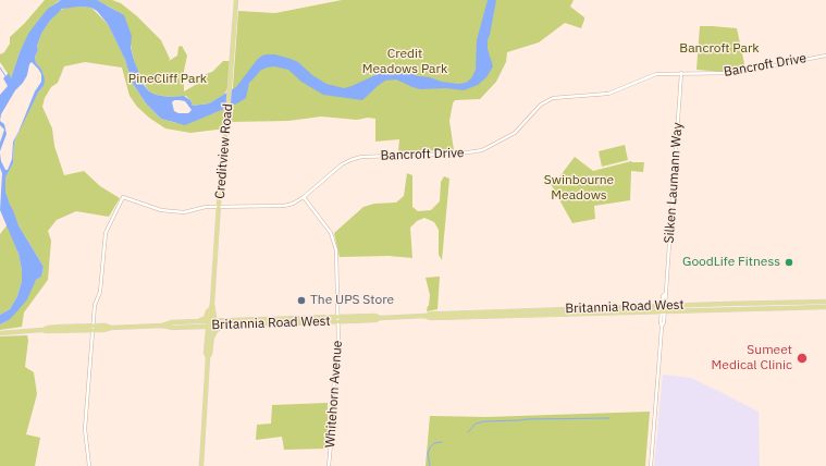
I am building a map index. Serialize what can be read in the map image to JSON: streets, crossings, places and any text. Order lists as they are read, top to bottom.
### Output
{
  "streets": {
    "main road": ["Creditview Road", "Britannia Road West"],
    "street": ["Bancroft Drive", "Silken Laumann Way", "Whitehorn Avenue"]
  },
  "crossings": [
    ["Bancroft Drive", "Creditview Road"],
    ["Bancroft Drive", "Silken Laumann Way"],
    ["Bancroft Drive", "Britannia Road West"],
    ["Bancroft Drive", "Whitehorn Avenue"],
    ["Creditview Road", "Britannia Road West"],
    ["Silken Laumann Way", "Britannia Road West"],
    ["Britannia Road West", "Whitehorn Avenue"]
  ],
  "parks": [
    "Bancroft Park",
    "Credit Meadows Park",
    "PineCliff Park",
    "Swinbourne Meadows"
  ],
  "places": ["GoodLife Fitness", "The UPS Store", "Sumeet Medical Clinic"]
}
